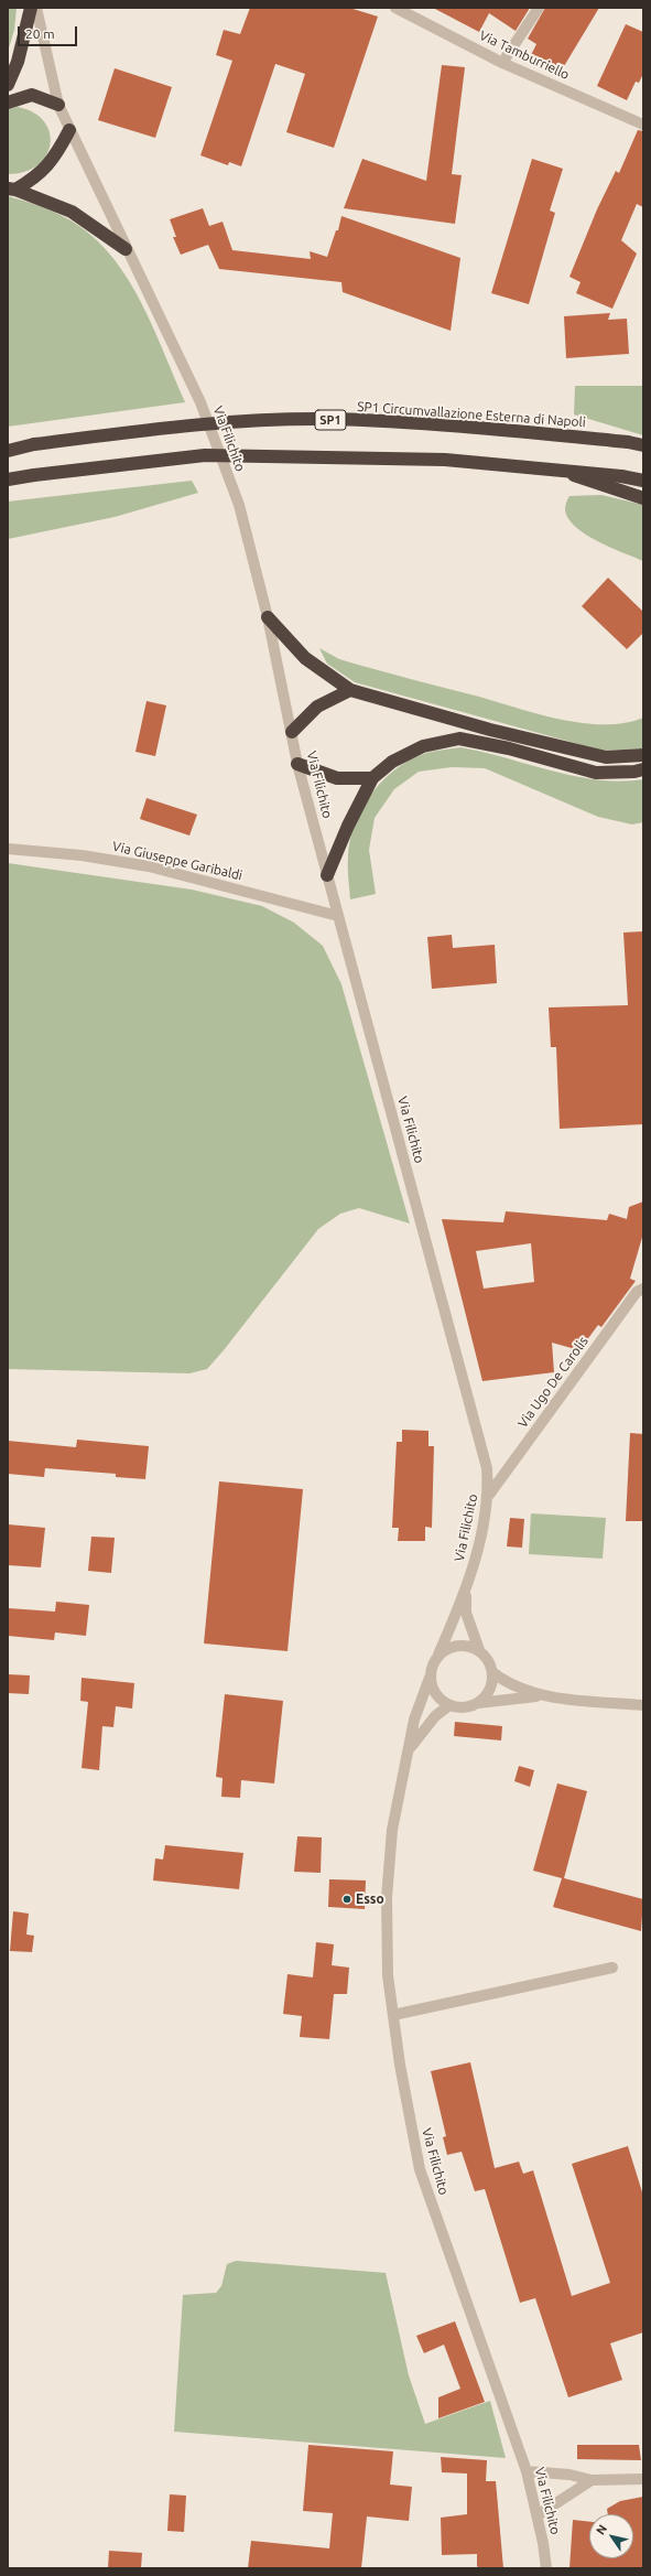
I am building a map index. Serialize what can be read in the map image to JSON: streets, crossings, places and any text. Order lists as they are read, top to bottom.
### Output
{
  "streets": {
    "highway": ["SP1 Circumvallazione Esterna di Napoli", "SP1"],
    "street": [
      "Via Tamburriello",
      "Via Filichito",
      "Via Giuseppe Garibaldi",
      "Via Ugo De Carolis"
    ]
  },
  "crossings": [
    ["SP1 Circumvallazione Esterna di Napoli", "SP1"],
    ["Via Filichito", "Via Giuseppe Garibaldi"],
    ["Via Filichito", "Via Ugo De Carolis"]
  ],
  "places": ["Esso"],
  "scale_bar": "20 m",
  "north": "top left"
}
